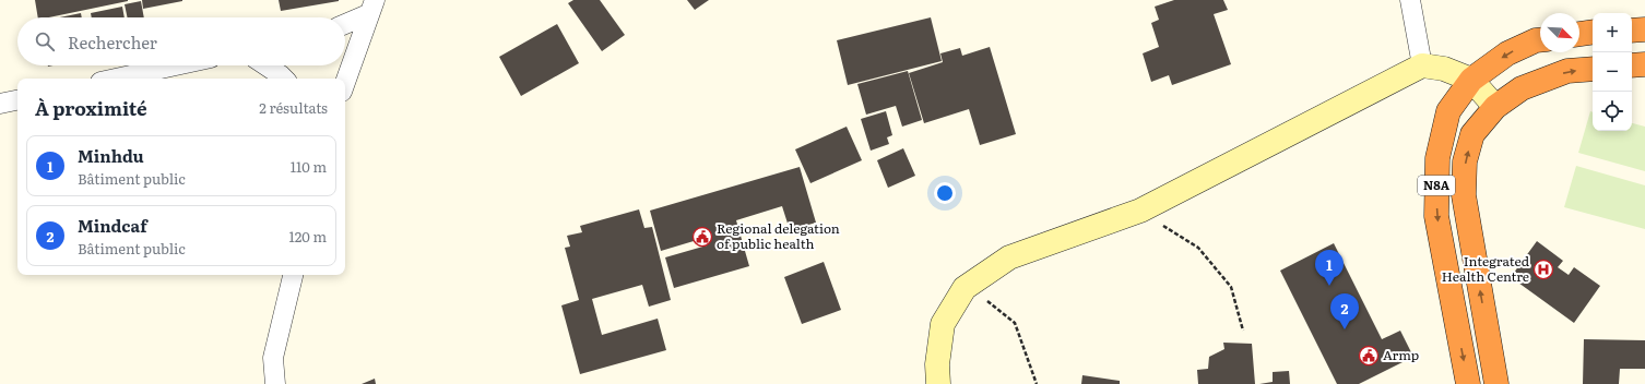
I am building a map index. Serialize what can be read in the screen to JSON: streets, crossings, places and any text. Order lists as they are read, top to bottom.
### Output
{
  "streets": {
    "highway": ["N8A"]
  },
  "places": {
    "public building": ["Regional delegation of public health", "Armp"],
    "hospital": ["Integrated Health Centre"]
  },
  "north": "bottom right",
  "page": {
    "map_buttons": ["+", "−"],
    "search": "Rechercher",
    "heading": ["À proximité", "2 résultats"],
    "list": [
      {
        "mark": "1",
        "name": "Minhdu",
        "note": "Bâtiment public",
        "value": "110 m"
      },
      {
        "mark": "2",
        "name": "Mindcaf",
        "note": "Bâtiment public",
        "value": "120 m"
      }
    ],
    "pins": ["1", "2"]
  }
}
